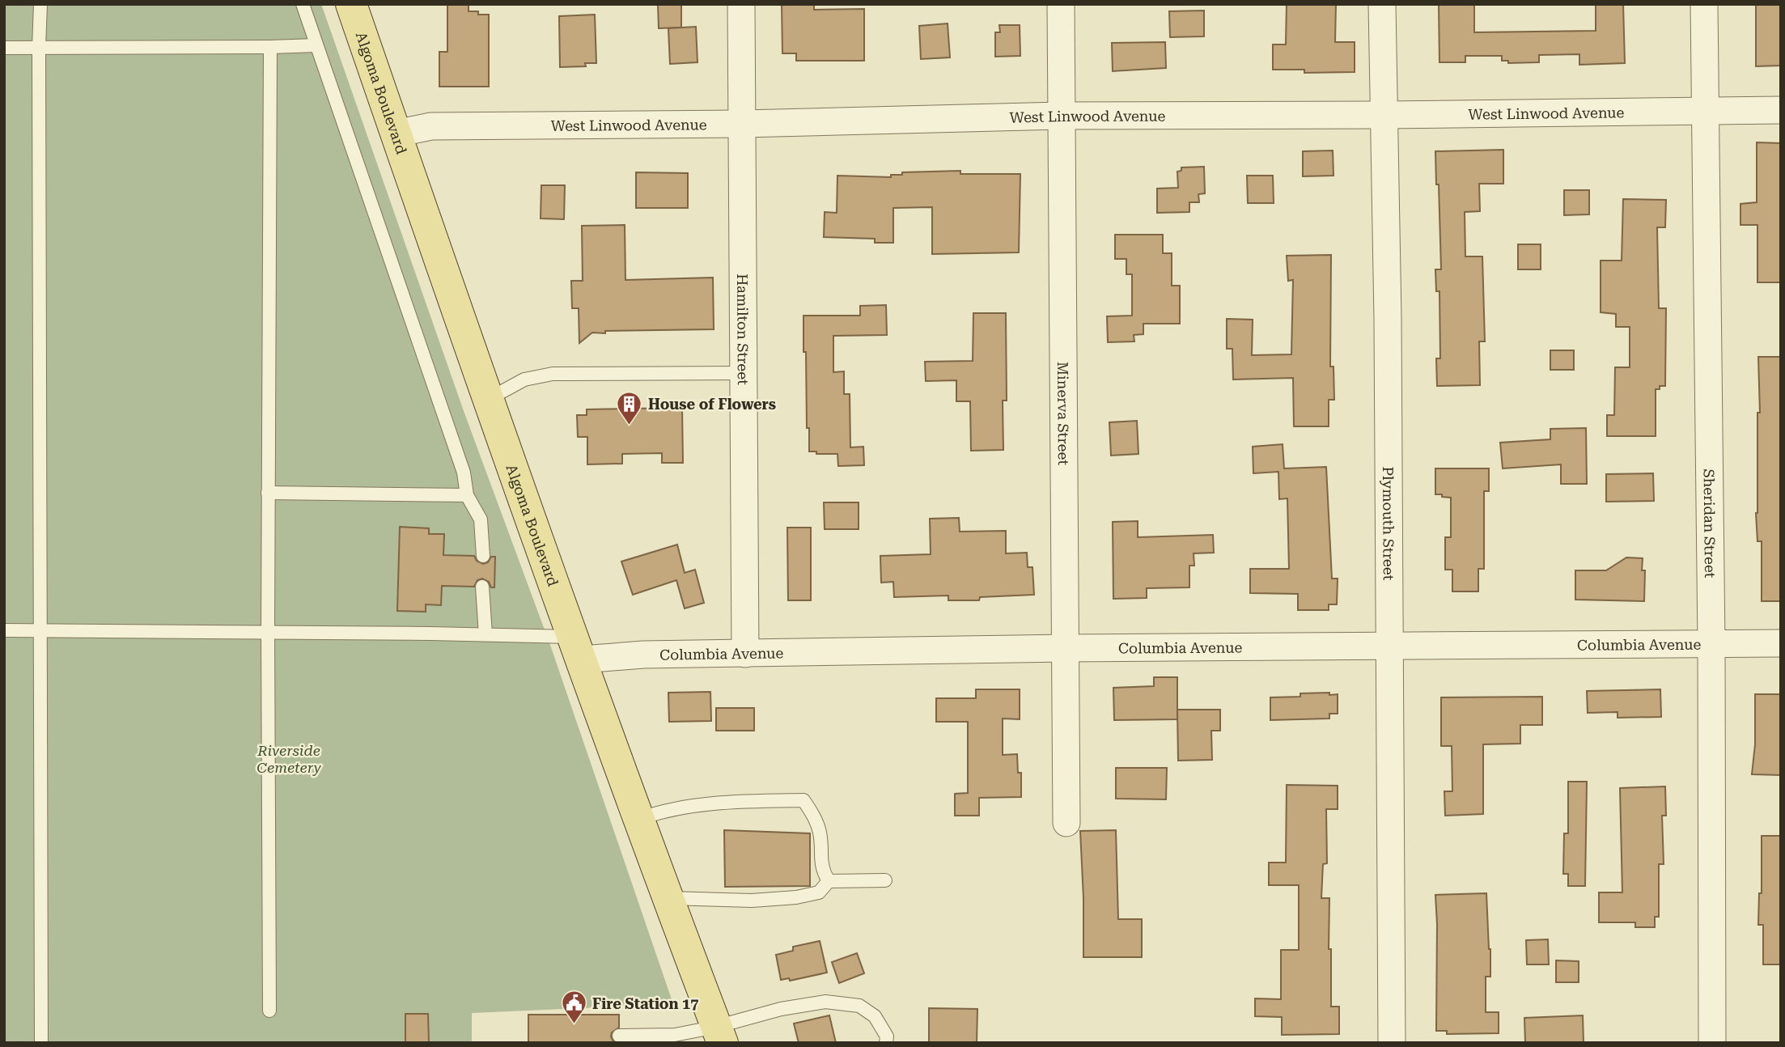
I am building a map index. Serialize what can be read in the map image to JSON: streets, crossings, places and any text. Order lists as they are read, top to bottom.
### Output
{
  "streets": {
    "main road": ["Algoma Boulevard"],
    "street": [
      "West Linwood Avenue",
      "Hamilton Street",
      "Minerva Street",
      "Plymouth Street",
      "Sheridan Street",
      "Columbia Avenue"
    ]
  },
  "crossings": [
    ["Algoma Boulevard", "West Linwood Avenue"],
    ["Algoma Boulevard", "Columbia Avenue"],
    ["West Linwood Avenue", "Hamilton Street"],
    ["West Linwood Avenue", "Minerva Street"],
    ["West Linwood Avenue", "Plymouth Street"],
    ["West Linwood Avenue", "Sheridan Street"],
    ["Hamilton Street", "Columbia Avenue"],
    ["Minerva Street", "Columbia Avenue"],
    ["Plymouth Street", "Columbia Avenue"],
    ["Sheridan Street", "Columbia Avenue"]
  ],
  "parks": ["Riverside Cemetery"],
  "places": {
    "building": ["House of Flowers"],
    "public building": ["Fire Station 17"]
  }
}
